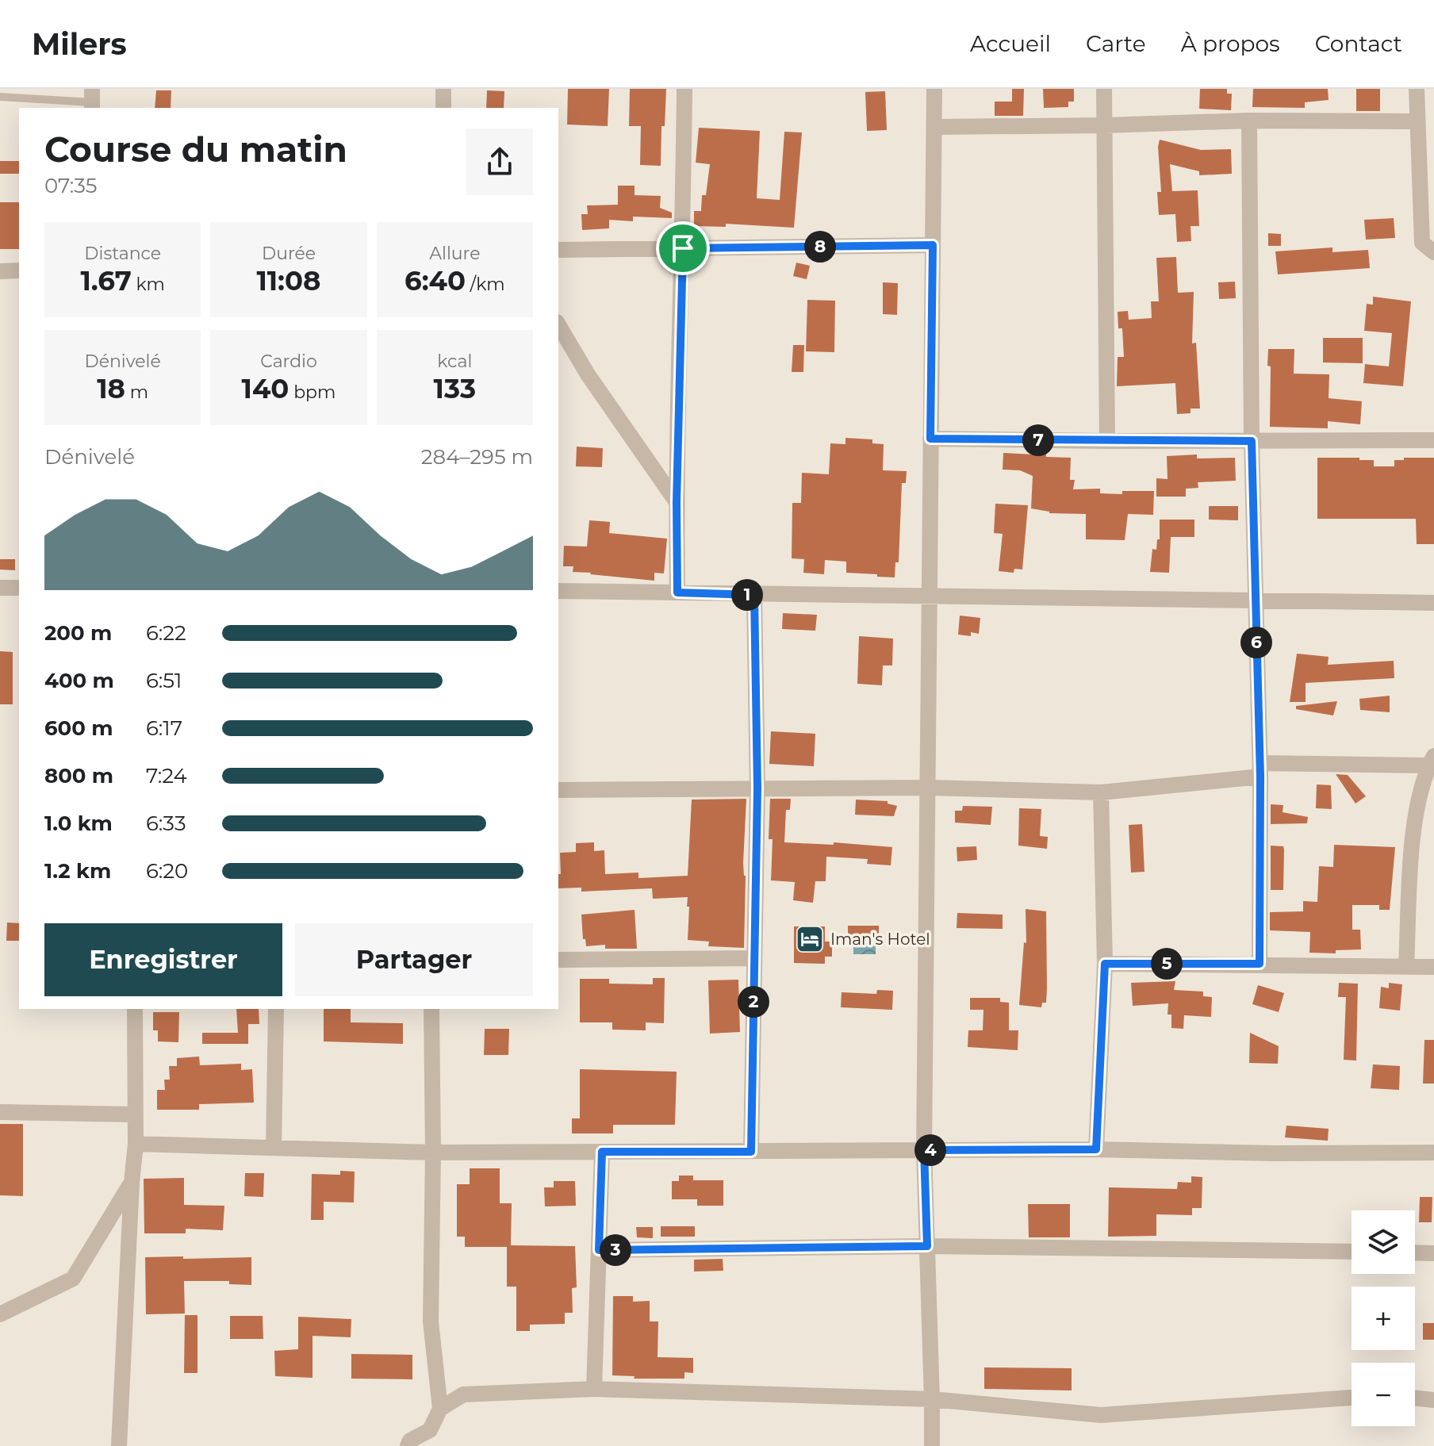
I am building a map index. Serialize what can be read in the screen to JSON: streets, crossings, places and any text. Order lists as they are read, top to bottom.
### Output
{
  "places": {
    "hotel": ["Iman's Hotel"]
  },
  "page": {
    "header": "Milers",
    "nav": [
      "Accueil",
      "Carte",
      "À propos",
      "Contact"
    ],
    "heading": ["Course du matin", "07:35"],
    "stats": [
      ["Distance", "1.67 km"],
      ["Durée", "11:08"],
      ["Allure", "6:40 /km"],
      ["Dénivelé", "18 m"],
      ["Cardio", "140 bpm"],
      ["kcal", "133"]
    ],
    "pins": [
      "8",
      "7",
      "1",
      "6",
      "5",
      "2",
      "4",
      "3"
    ],
    "chart": ["Dénivelé", "284–295 m"],
    "list": [
      {
        "name": "200 m",
        "note": "6:22"
      },
      {
        "name": "400 m",
        "note": "6:51"
      },
      {
        "name": "600 m",
        "note": "6:17"
      },
      {
        "name": "800 m",
        "note": "7:24"
      },
      {
        "name": "1.0 km",
        "note": "6:33"
      },
      {
        "name": "1.2 km",
        "note": "6:20"
      }
    ],
    "buttons": ["Enregistrer", "Partager"],
    "map_buttons": ["+", "−"]
  }
}
